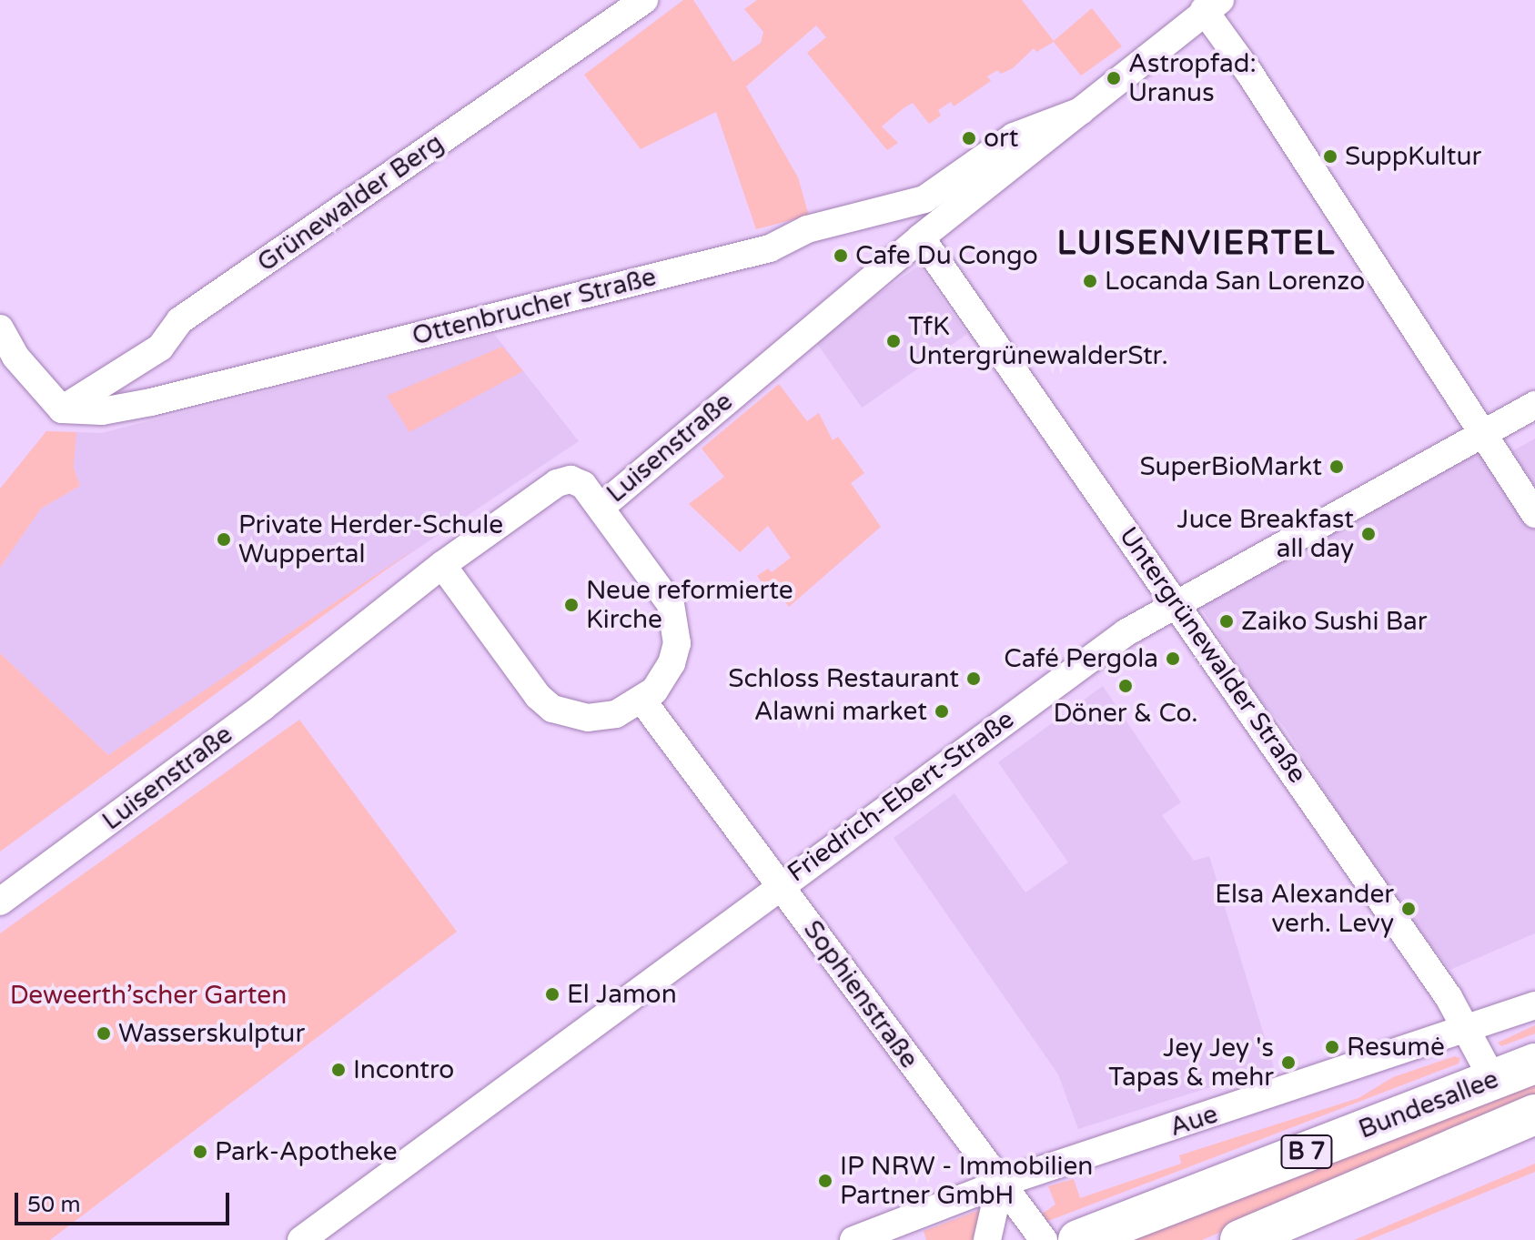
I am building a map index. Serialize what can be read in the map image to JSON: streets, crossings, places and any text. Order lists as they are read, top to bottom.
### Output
{
  "streets": {
    "main road": ["Bundesallee", "B 7"],
    "street": [
      "Grünewalder Berg",
      "Ottenbrucher Straße",
      "Luisenstraße",
      "Untergrünewalder Straße",
      "Friedrich-Ebert-Straße",
      "Sophienstraße",
      "Aue"
    ]
  },
  "crossings": [
    ["Grünewalder Berg", "Ottenbrucher Straße"],
    ["Ottenbrucher Straße", "Luisenstraße"],
    ["Luisenstraße", "Untergrünewalder Straße"],
    ["Luisenstraße", "Sophienstraße"],
    ["Untergrünewalder Straße", "Friedrich-Ebert-Straße"],
    ["Untergrünewalder Straße", "Bundesallee"],
    ["Untergrünewalder Straße", "Aue"],
    ["Friedrich-Ebert-Straße", "Sophienstraße"],
    ["Sophienstraße", "Aue"]
  ],
  "districts": ["LUISENVIERTEL"],
  "parks": ["Deweerth’scher Garten"],
  "places": [
    "Astropfad: Uranus",
    "ort",
    "SuppKultur",
    "Cafe Du Congo",
    "Locanda San Lorenzo",
    "TfK UntergrünewalderStr.",
    "SuperBioMarkt",
    "Juce Breakfast all day",
    "Private Herder-Schule Wuppertal",
    "Neue reformierte Kirche",
    "Zaiko Sushi Bar",
    "Café Pergola",
    "Schloss Restaurant",
    "Döner & Co.",
    "Alawni market",
    "Elsa Alexander verh. Levy",
    "El Jamon",
    "Wasserskulptur",
    "Resumė",
    "Jey Jey 's Tapas & mehr",
    "Incontro",
    "Park-Apotheke",
    "IP NRW - Immobilien Partner GmbH"
  ],
  "scale_bar": "50 m"
}
